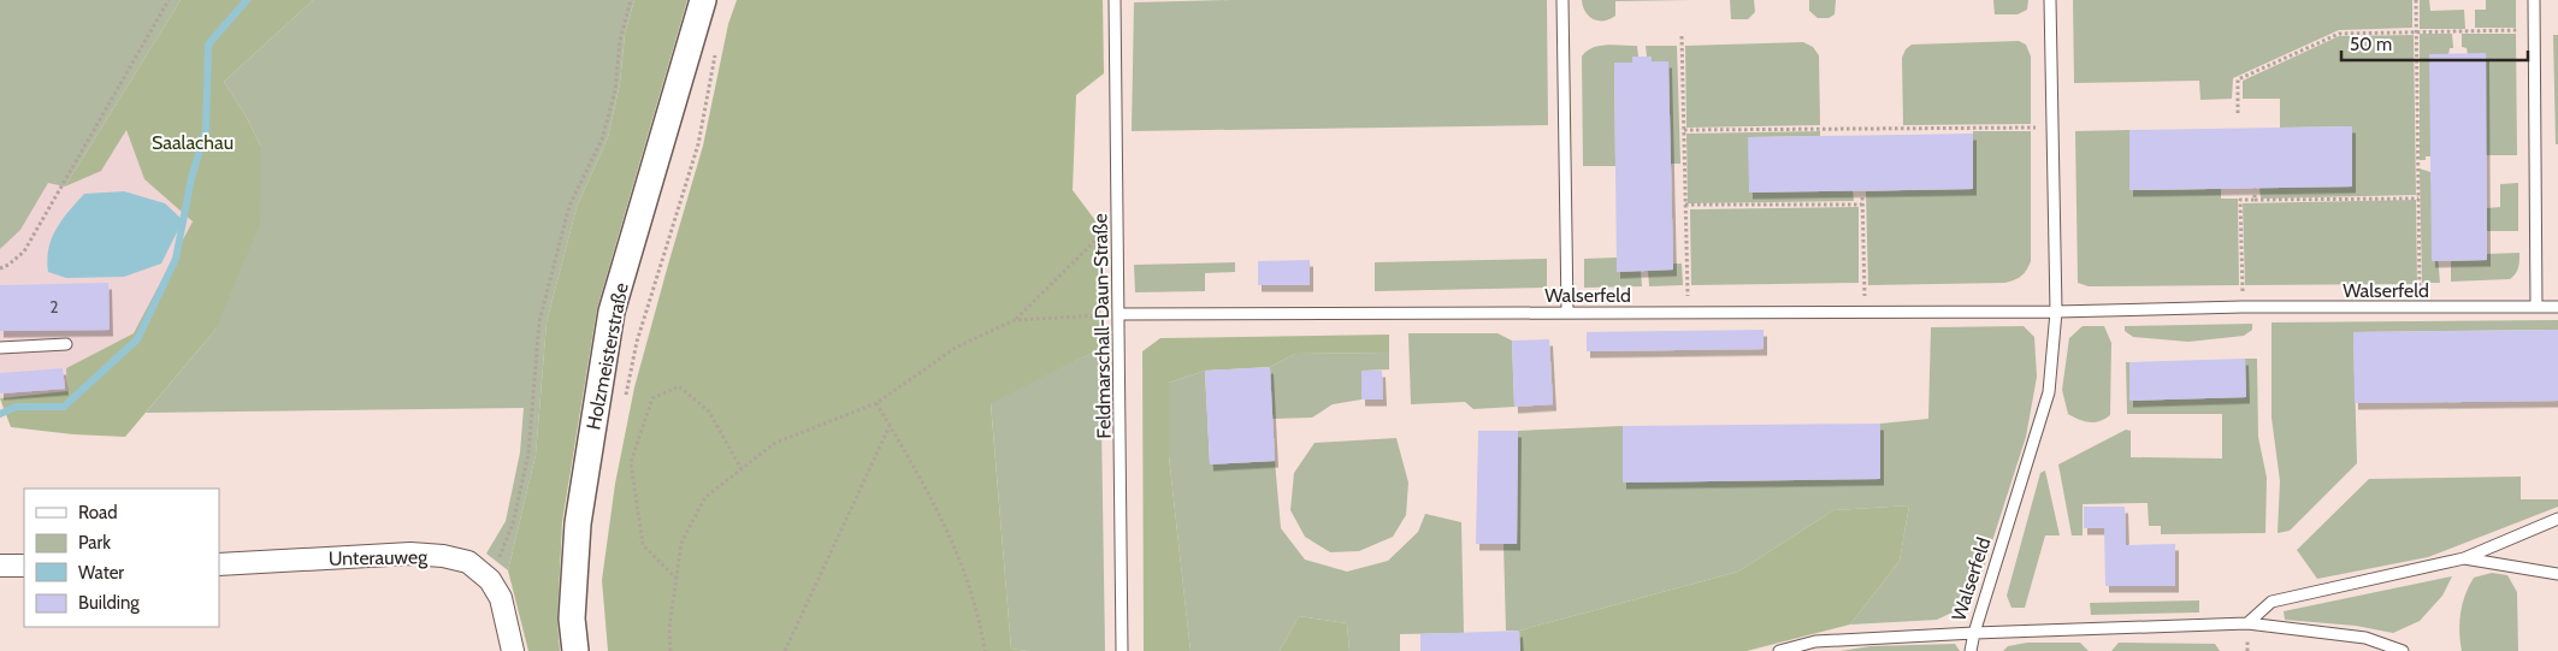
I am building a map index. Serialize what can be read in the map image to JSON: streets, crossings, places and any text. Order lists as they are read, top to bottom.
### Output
{
  "streets": {
    "street": ["Holzmeisterstraße", "Unterauweg"],
    "lane": ["Walserfeld", "Feldmarschall-Daun-Straße"]
  },
  "crossings": [
    ["Walserfeld", "Feldmarschall-Daun-Straße"]
  ],
  "parks": ["Saalachau"],
  "house_numbers": ["2"],
  "legend": [
    "Road",
    "Park",
    "Water",
    "Building"
  ],
  "scale_bar": "50 m"
}
